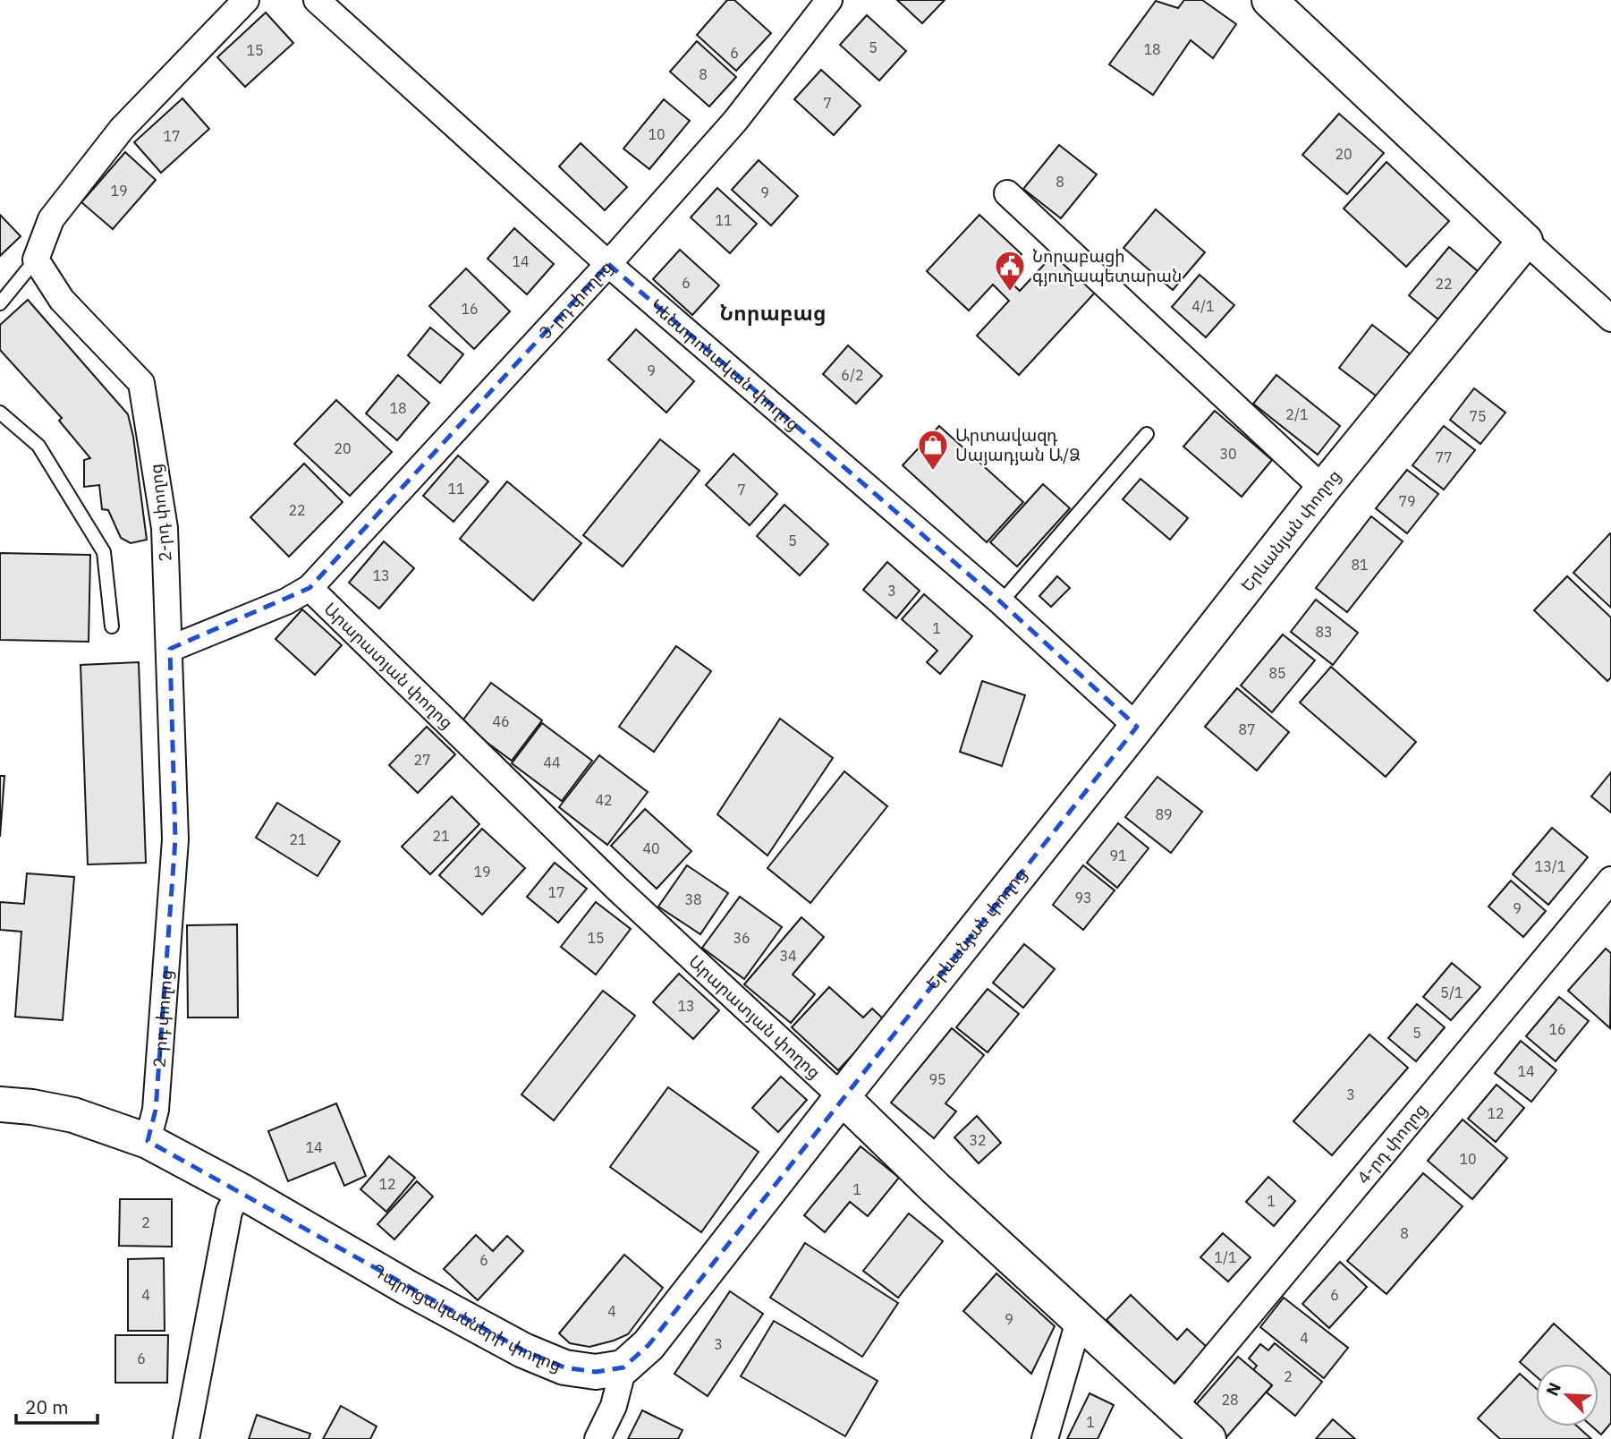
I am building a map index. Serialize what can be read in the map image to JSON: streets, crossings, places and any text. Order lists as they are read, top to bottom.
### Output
{
  "streets": {
    "main road": ["Երևանյան փողոց", "Արարատյան փողոց", "Դպրոցականների փողոց"],
    "street": [
      "3-րդ փողոց",
      "Կենտրոնական փողոց",
      "2-րդ փողոց",
      "4-րդ փողոց"
    ]
  },
  "crossings": [
    ["3-րդ փողոց", "Կենտրոնական փողոց"],
    ["3-րդ փողոց", "2-րդ փողոց"],
    ["3-րդ փողոց", "Արարատյան փողոց"],
    ["Կենտրոնական փողոց", "Երևանյան փողոց"],
    ["2-րդ փողոց", "Դպրոցականների փողոց"],
    ["Երևանյան փողոց", "Արարատյան փողոց"],
    ["Արարատյան փողոց", "4-րդ փողոց"]
  ],
  "districts": ["Նորաբաց"],
  "places": {
    "public building": ["Նորաբացի գյուղապետարան"],
    "shop": ["Արտավազդ Սայադյան Ա/Ձ"]
  },
  "house_numbers": [
    "5",
    "18",
    "15",
    "6",
    "8",
    "7",
    "10",
    "17",
    "20",
    "8",
    "19",
    "9",
    "11",
    "14",
    "6",
    "22",
    "4/1",
    "16",
    "9",
    "6/2",
    "18",
    "2/1",
    "75",
    "20",
    "30",
    "77",
    "11",
    "7",
    "79",
    "22",
    "5",
    "81",
    "13",
    "3",
    "1",
    "83",
    "85",
    "46",
    "87",
    "27",
    "44",
    "42",
    "89",
    "21",
    "21",
    "40",
    "91",
    "13/1",
    "19",
    "17",
    "93",
    "38",
    "9",
    "15",
    "36",
    "34",
    "5/1",
    "13",
    "16",
    "5",
    "14",
    "95",
    "3",
    "12",
    "32",
    "14",
    "10",
    "12",
    "1",
    "1",
    "2",
    "8",
    "1/1",
    "6",
    "4",
    "6",
    "4",
    "9",
    "4",
    "3",
    "6",
    "2",
    "28",
    "1"
  ],
  "scale_bar": "20 m",
  "north": "top left"
}
